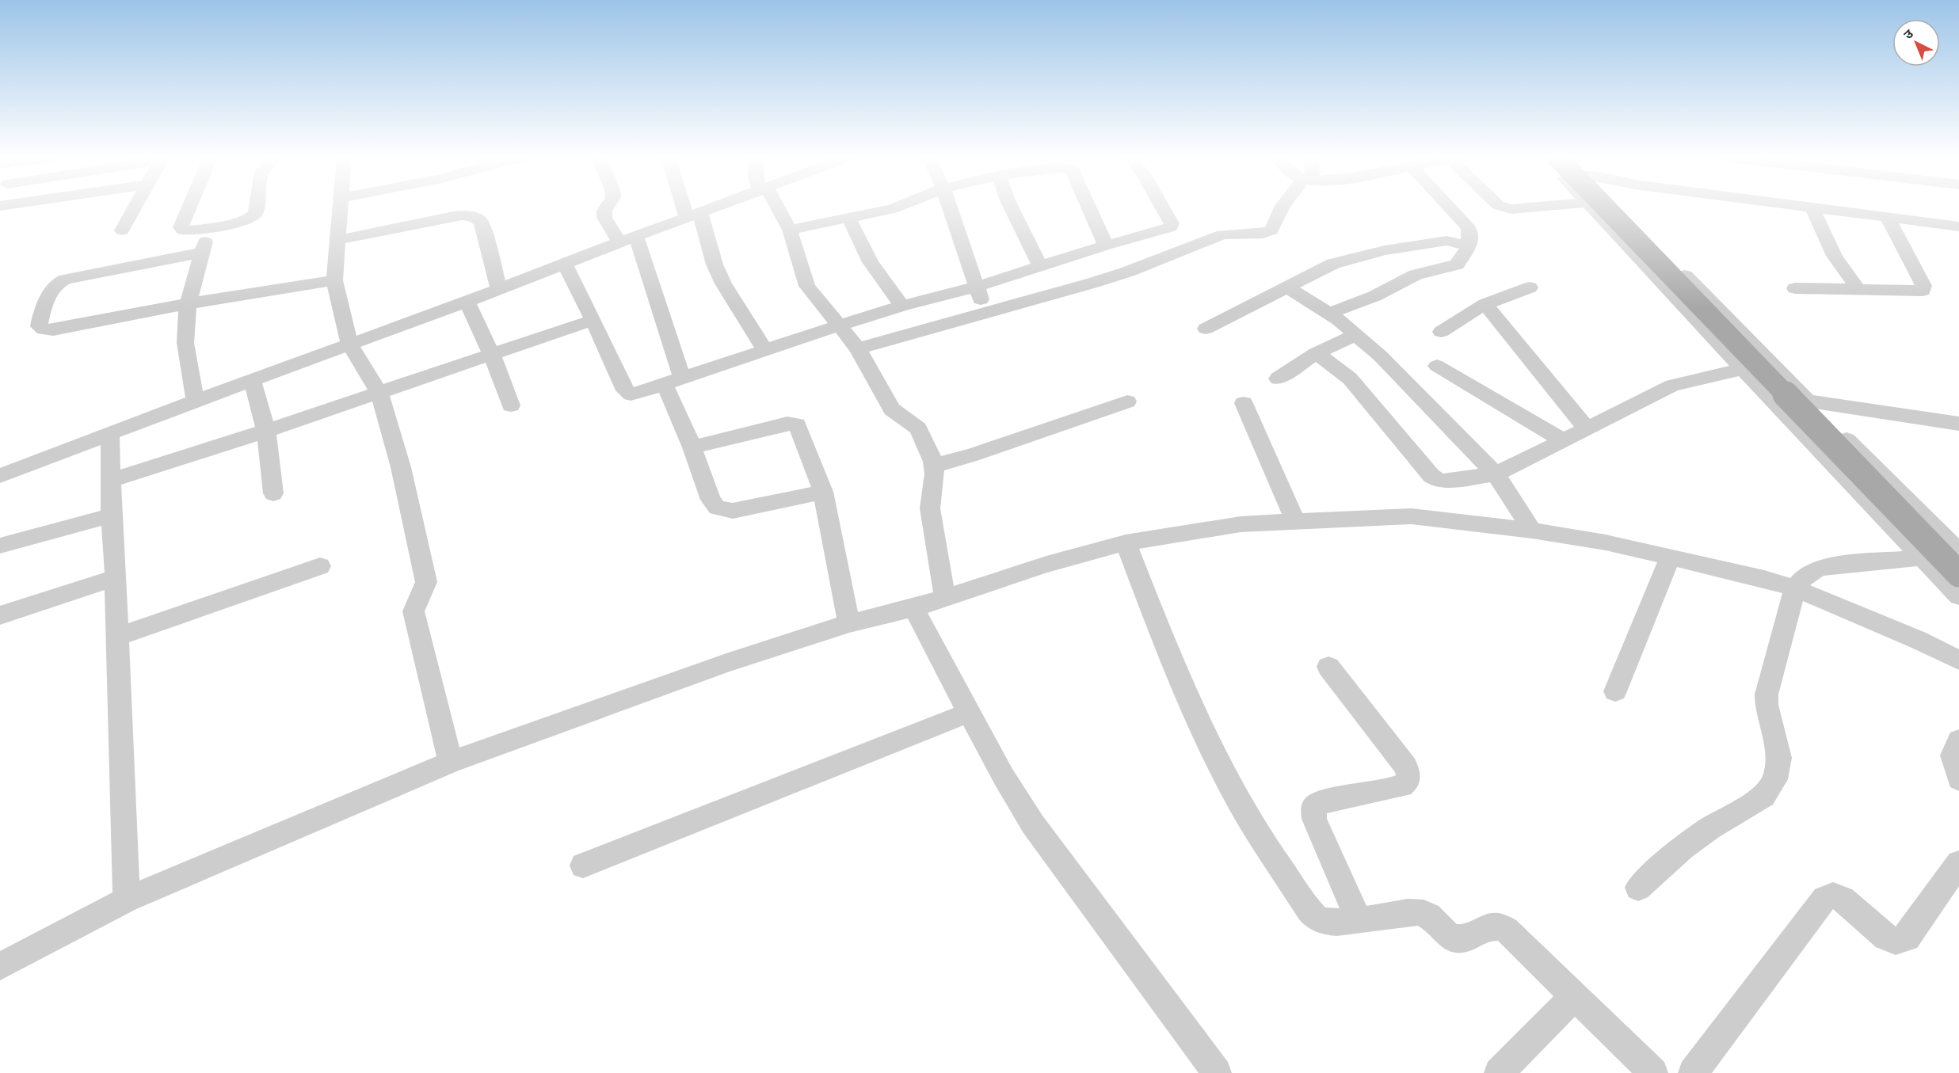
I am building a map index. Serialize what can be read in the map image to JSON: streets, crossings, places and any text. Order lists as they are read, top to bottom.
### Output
{
  "north": "top left"
}
